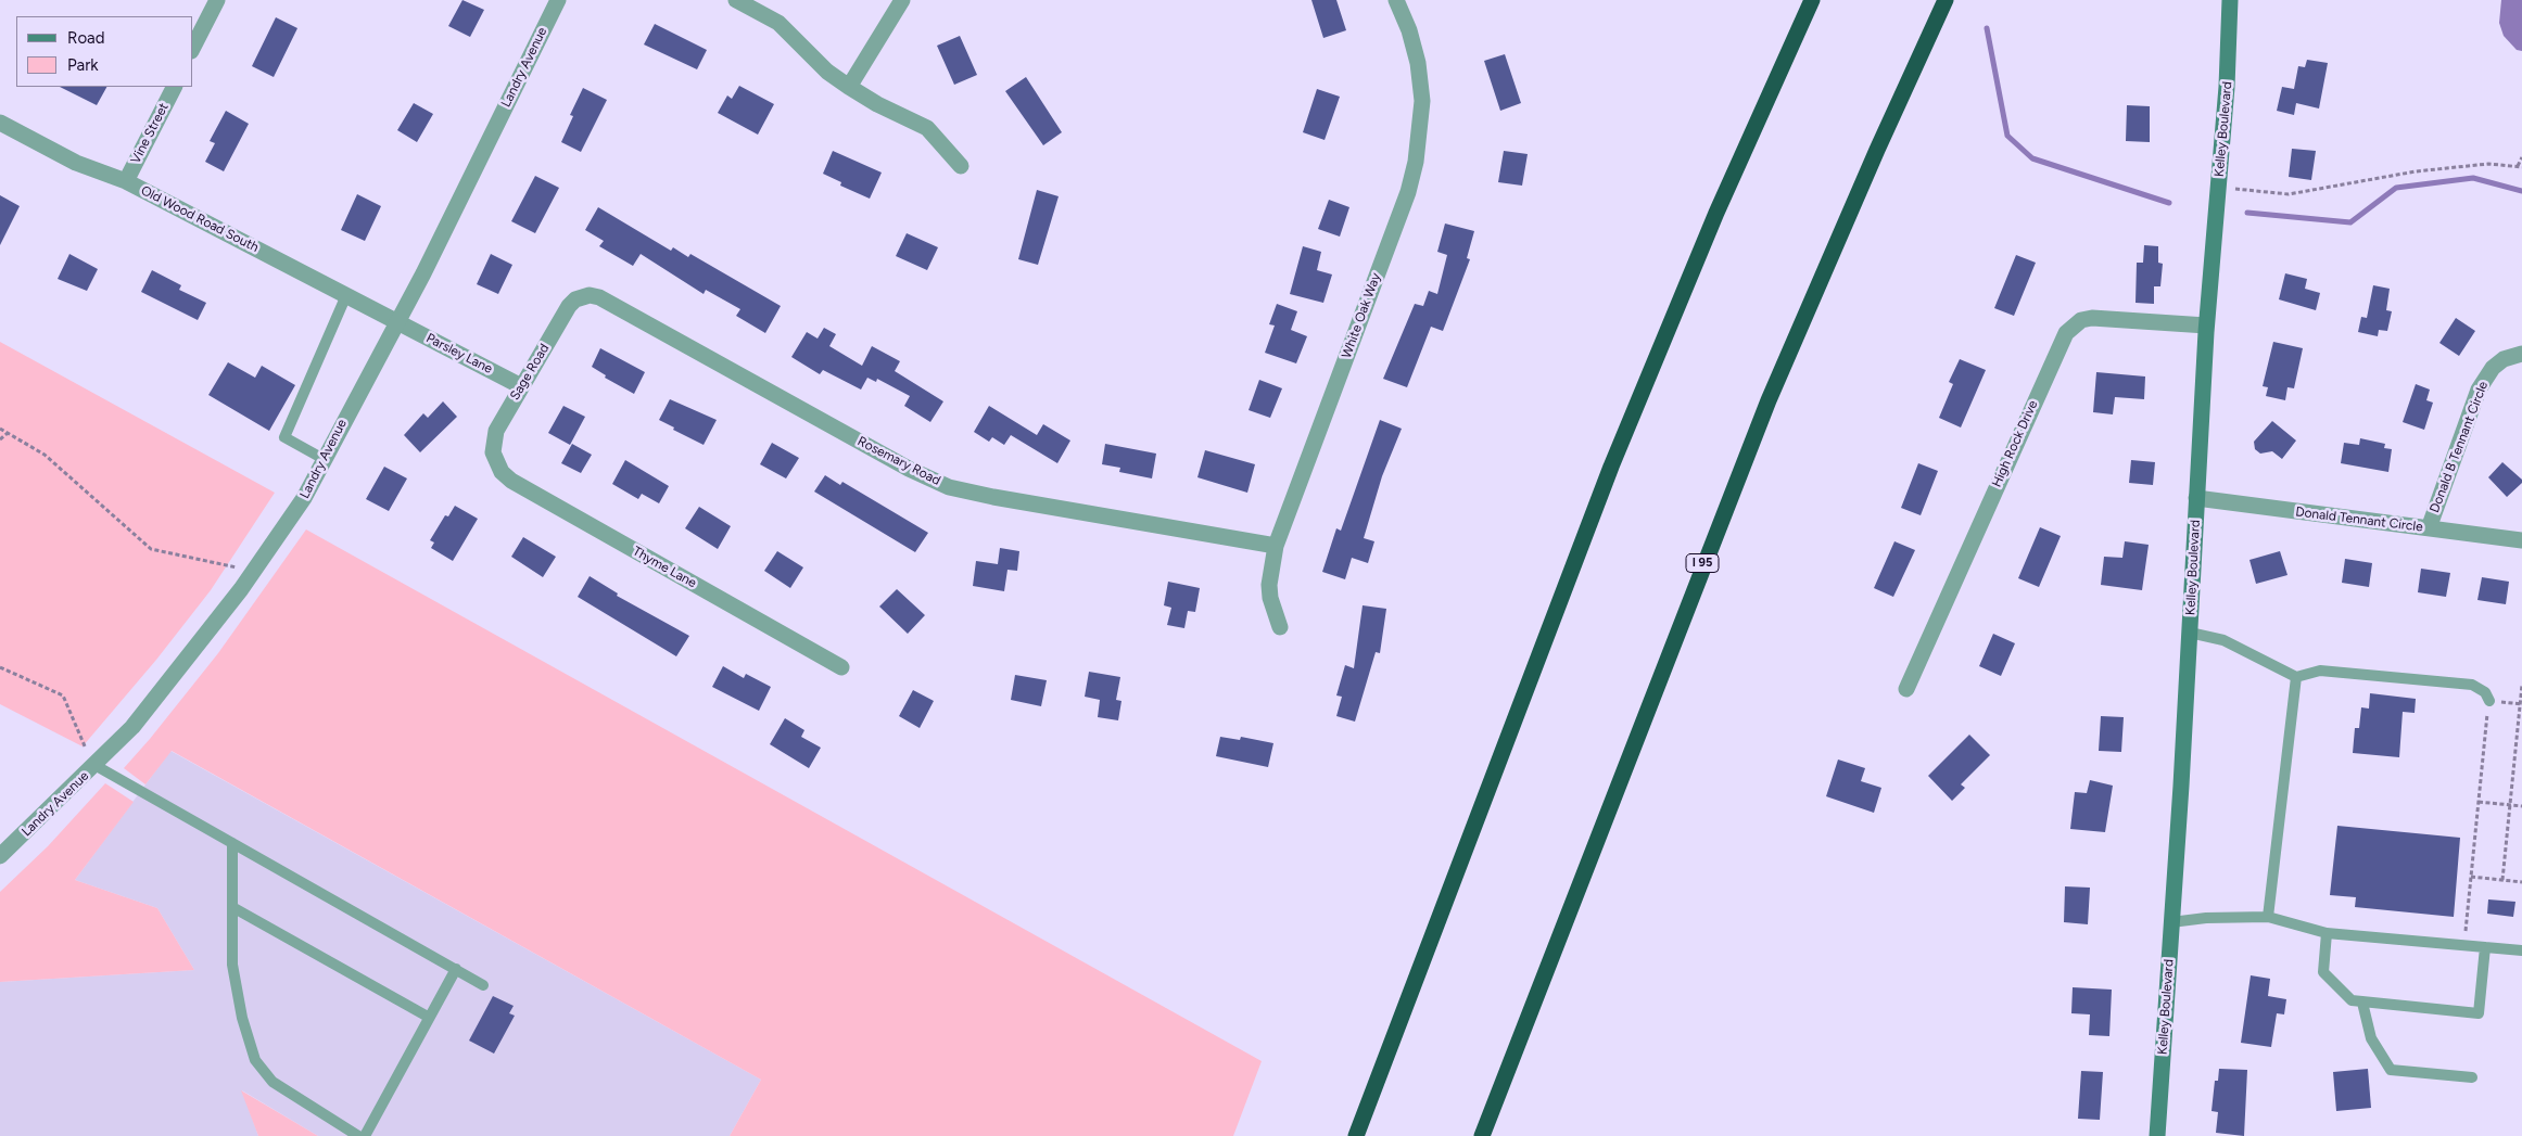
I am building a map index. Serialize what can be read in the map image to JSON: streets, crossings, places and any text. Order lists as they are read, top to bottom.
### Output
{
  "streets": {
    "highway": ["I 95"],
    "main road": ["Kelley Boulevard"],
    "street": [
      "Landry Avenue",
      "Vine Street",
      "Old Wood Road South",
      "White Oak Way",
      "Parsley Lane",
      "Sage Road",
      "High Rock Drive",
      "Donald B Tennant Circle",
      "Rosemary Road",
      "Donald Tennant Circle",
      "Thyme Lane"
    ]
  },
  "crossings": [
    ["Landry Avenue", "Old Wood Road South"],
    ["Landry Avenue", "Parsley Lane"],
    ["Kelley Boulevard", "High Rock Drive"],
    ["Kelley Boulevard", "Donald Tennant Circle"],
    ["Vine Street", "Old Wood Road South"],
    ["Old Wood Road South", "Parsley Lane"],
    ["White Oak Way", "Rosemary Road"],
    ["Parsley Lane", "Sage Road"],
    ["Sage Road", "Rosemary Road"],
    ["Sage Road", "Thyme Lane"],
    ["Donald B Tennant Circle", "Donald Tennant Circle"]
  ],
  "legend": ["Road", "Park"]
}
